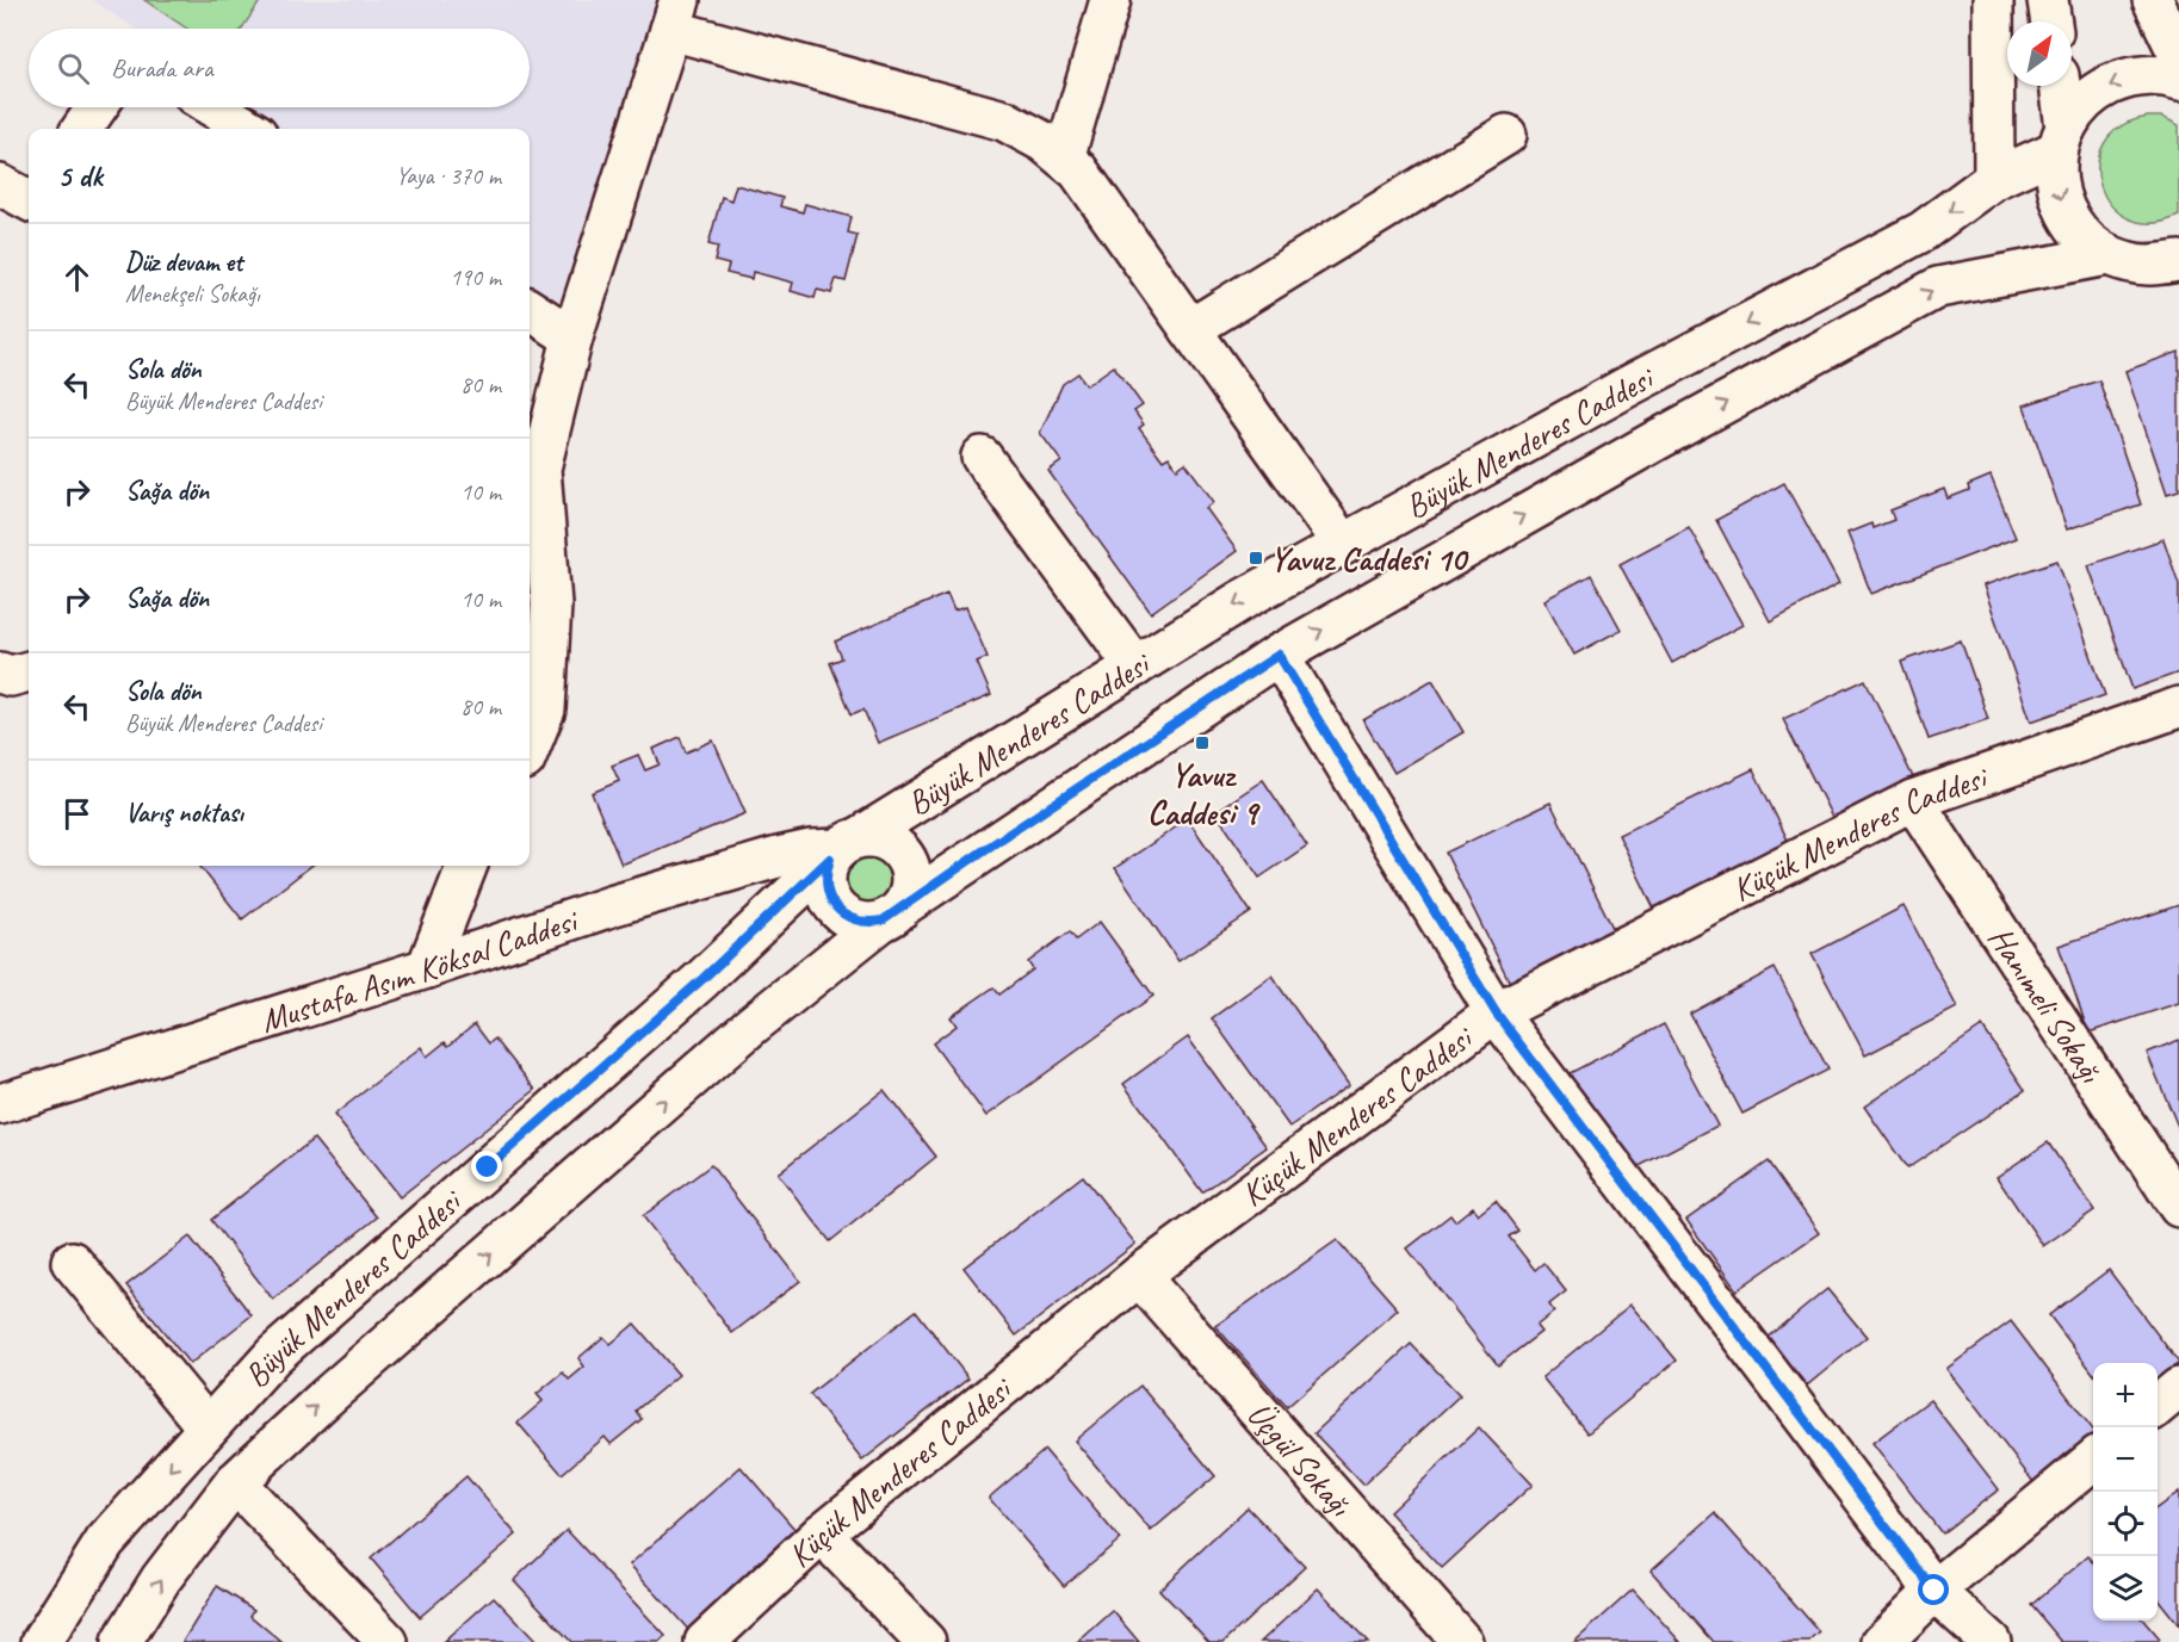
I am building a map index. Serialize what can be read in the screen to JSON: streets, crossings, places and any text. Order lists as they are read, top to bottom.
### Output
{
  "streets": {
    "street": [
      "Büyük Menderes Caddesi",
      "Küçük Menderes Caddesi",
      "Mustafa Asım Köksal Caddesi",
      "Hanımeli Sokağı",
      "Üçgül Sokağı"
    ]
  },
  "crossings": [
    ["Büyük Menderes Caddesi", "Mustafa Asım Köksal Caddesi"],
    ["Küçük Menderes Caddesi", "Hanımeli Sokağı"],
    ["Küçük Menderes Caddesi", "Üçgül Sokağı"]
  ],
  "places": {
    "transit": ["Yavuz Caddesi 10", "Yavuz Caddesi 9"]
  },
  "north": "top right",
  "page": {
    "search": "Burada ara",
    "heading": ["5 dk", "Yaya · 370 m"],
    "list": [
      ["Düz devam et", "Menekşeli Sokağı", "190 m"],
      ["Sola dön", "Büyük Menderes Caddesi", "80 m"],
      ["Sağa dön", "10 m"],
      ["Sağa dön", "10 m"],
      ["Sola dön", "Büyük Menderes Caddesi", "80 m"],
      "Varış noktası"
    ],
    "map_buttons": ["+", "−"]
  }
}
